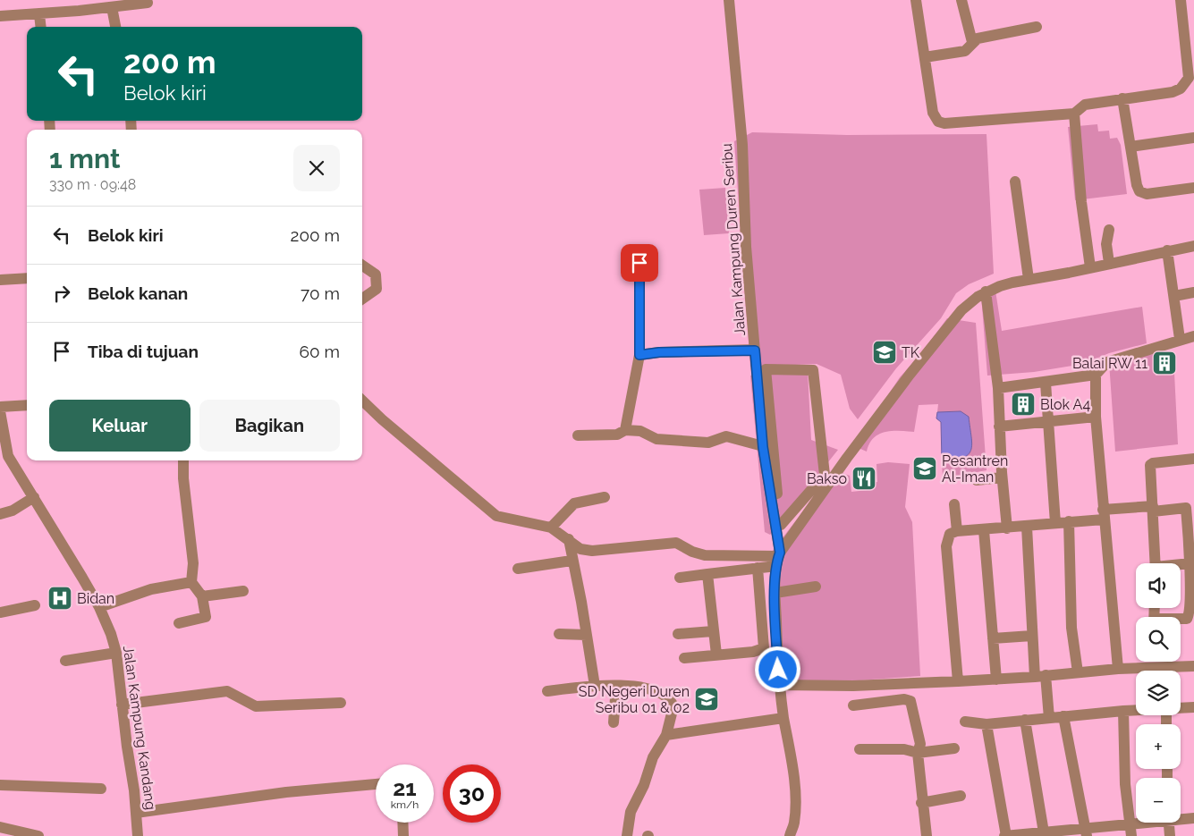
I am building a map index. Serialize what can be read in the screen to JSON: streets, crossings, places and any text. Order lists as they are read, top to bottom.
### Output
{
  "streets": {
    "street": ["Jalan Kampung Duren Seribu", "Jalan Kampung Kandang"]
  },
  "places": {
    "school or university": ["TK", "Pesantren Al-Iman", "SD Negeri Duren Seribu 01 & 02"],
    "building": ["Balai RW 11", "Blok A4"],
    "restaurant": ["Bakso"],
    "hospital": ["Bidan"]
  },
  "page": {
    "turn": ["200 m", "Belok kiri"],
    "heading": ["1 mnt", "330 m · 09:48"],
    "list": [
      {
        "name": "Belok kiri",
        "value": "200 m"
      },
      {
        "name": "Belok kanan",
        "value": "70 m"
      },
      {
        "name": "Tiba di tujuan",
        "value": "60 m"
      }
    ],
    "buttons": ["Keluar", "Bagikan"],
    "map_buttons": ["+", "−"],
    "speed": "21 km/h",
    "limit": "30"
  }
}
